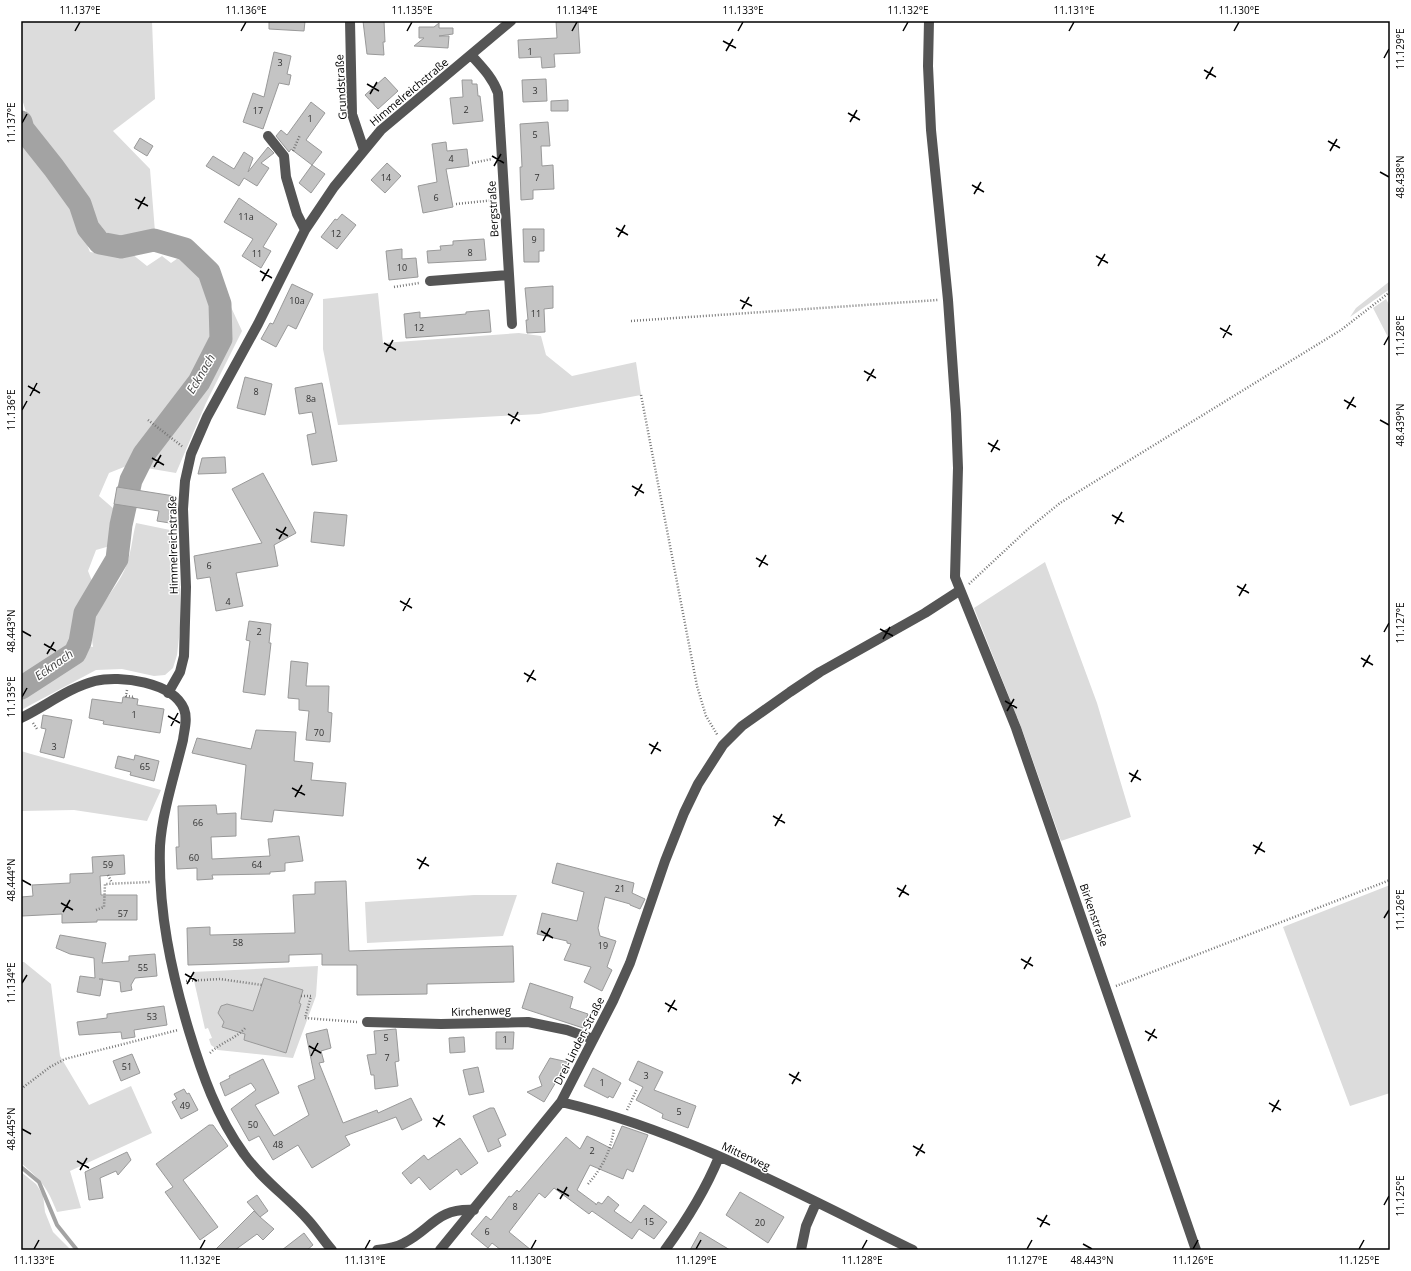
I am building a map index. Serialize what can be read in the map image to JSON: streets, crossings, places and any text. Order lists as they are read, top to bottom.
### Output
{
  "streets": {
    "street": [
      "Grundstraße",
      "Himmelreichstraße",
      "Bergstraße",
      "Birkenstraße",
      "Kirchenweg",
      "Drei-Linden-Straße",
      "Mitterweg"
    ]
  },
  "crossings": [
    ["Grundstraße", "Himmelreichstraße"],
    ["Himmelreichstraße", "Bergstraße"],
    ["Birkenstraße", "Drei-Linden-Straße"],
    ["Kirchenweg", "Drei-Linden-Straße"],
    ["Drei-Linden-Straße", "Mitterweg"]
  ],
  "water": ["Ecknach"],
  "house_numbers": [
    "1",
    "3",
    "3",
    "2",
    "17",
    "1",
    "5",
    "4",
    "14",
    "7",
    "6",
    "11a",
    "12",
    "9",
    "8",
    "11",
    "10",
    "10a",
    "11",
    "12",
    "8",
    "8a",
    "6",
    "4",
    "2",
    "1",
    "70",
    "3",
    "65",
    "66",
    "60",
    "59",
    "64",
    "21",
    "57",
    "58",
    "19",
    "55",
    "53",
    "5",
    "1",
    "7",
    "51",
    "3",
    "1",
    "49",
    "5",
    "50",
    "48",
    "2",
    "8",
    "15",
    "20",
    "6"
  ],
  "coordinates": [
    "11.137°E",
    "11.136°E",
    "11.135°E",
    "11.134°E",
    "11.133°E",
    "11.132°E",
    "11.131°E",
    "11.130°E",
    "11.129°E",
    "48.438°N",
    "11.128°E",
    "48.439°N",
    "11.127°E",
    "48.443°N",
    "48.444°N",
    "11.126°E",
    "48.445°N",
    "11.125°E"
  ]
}
